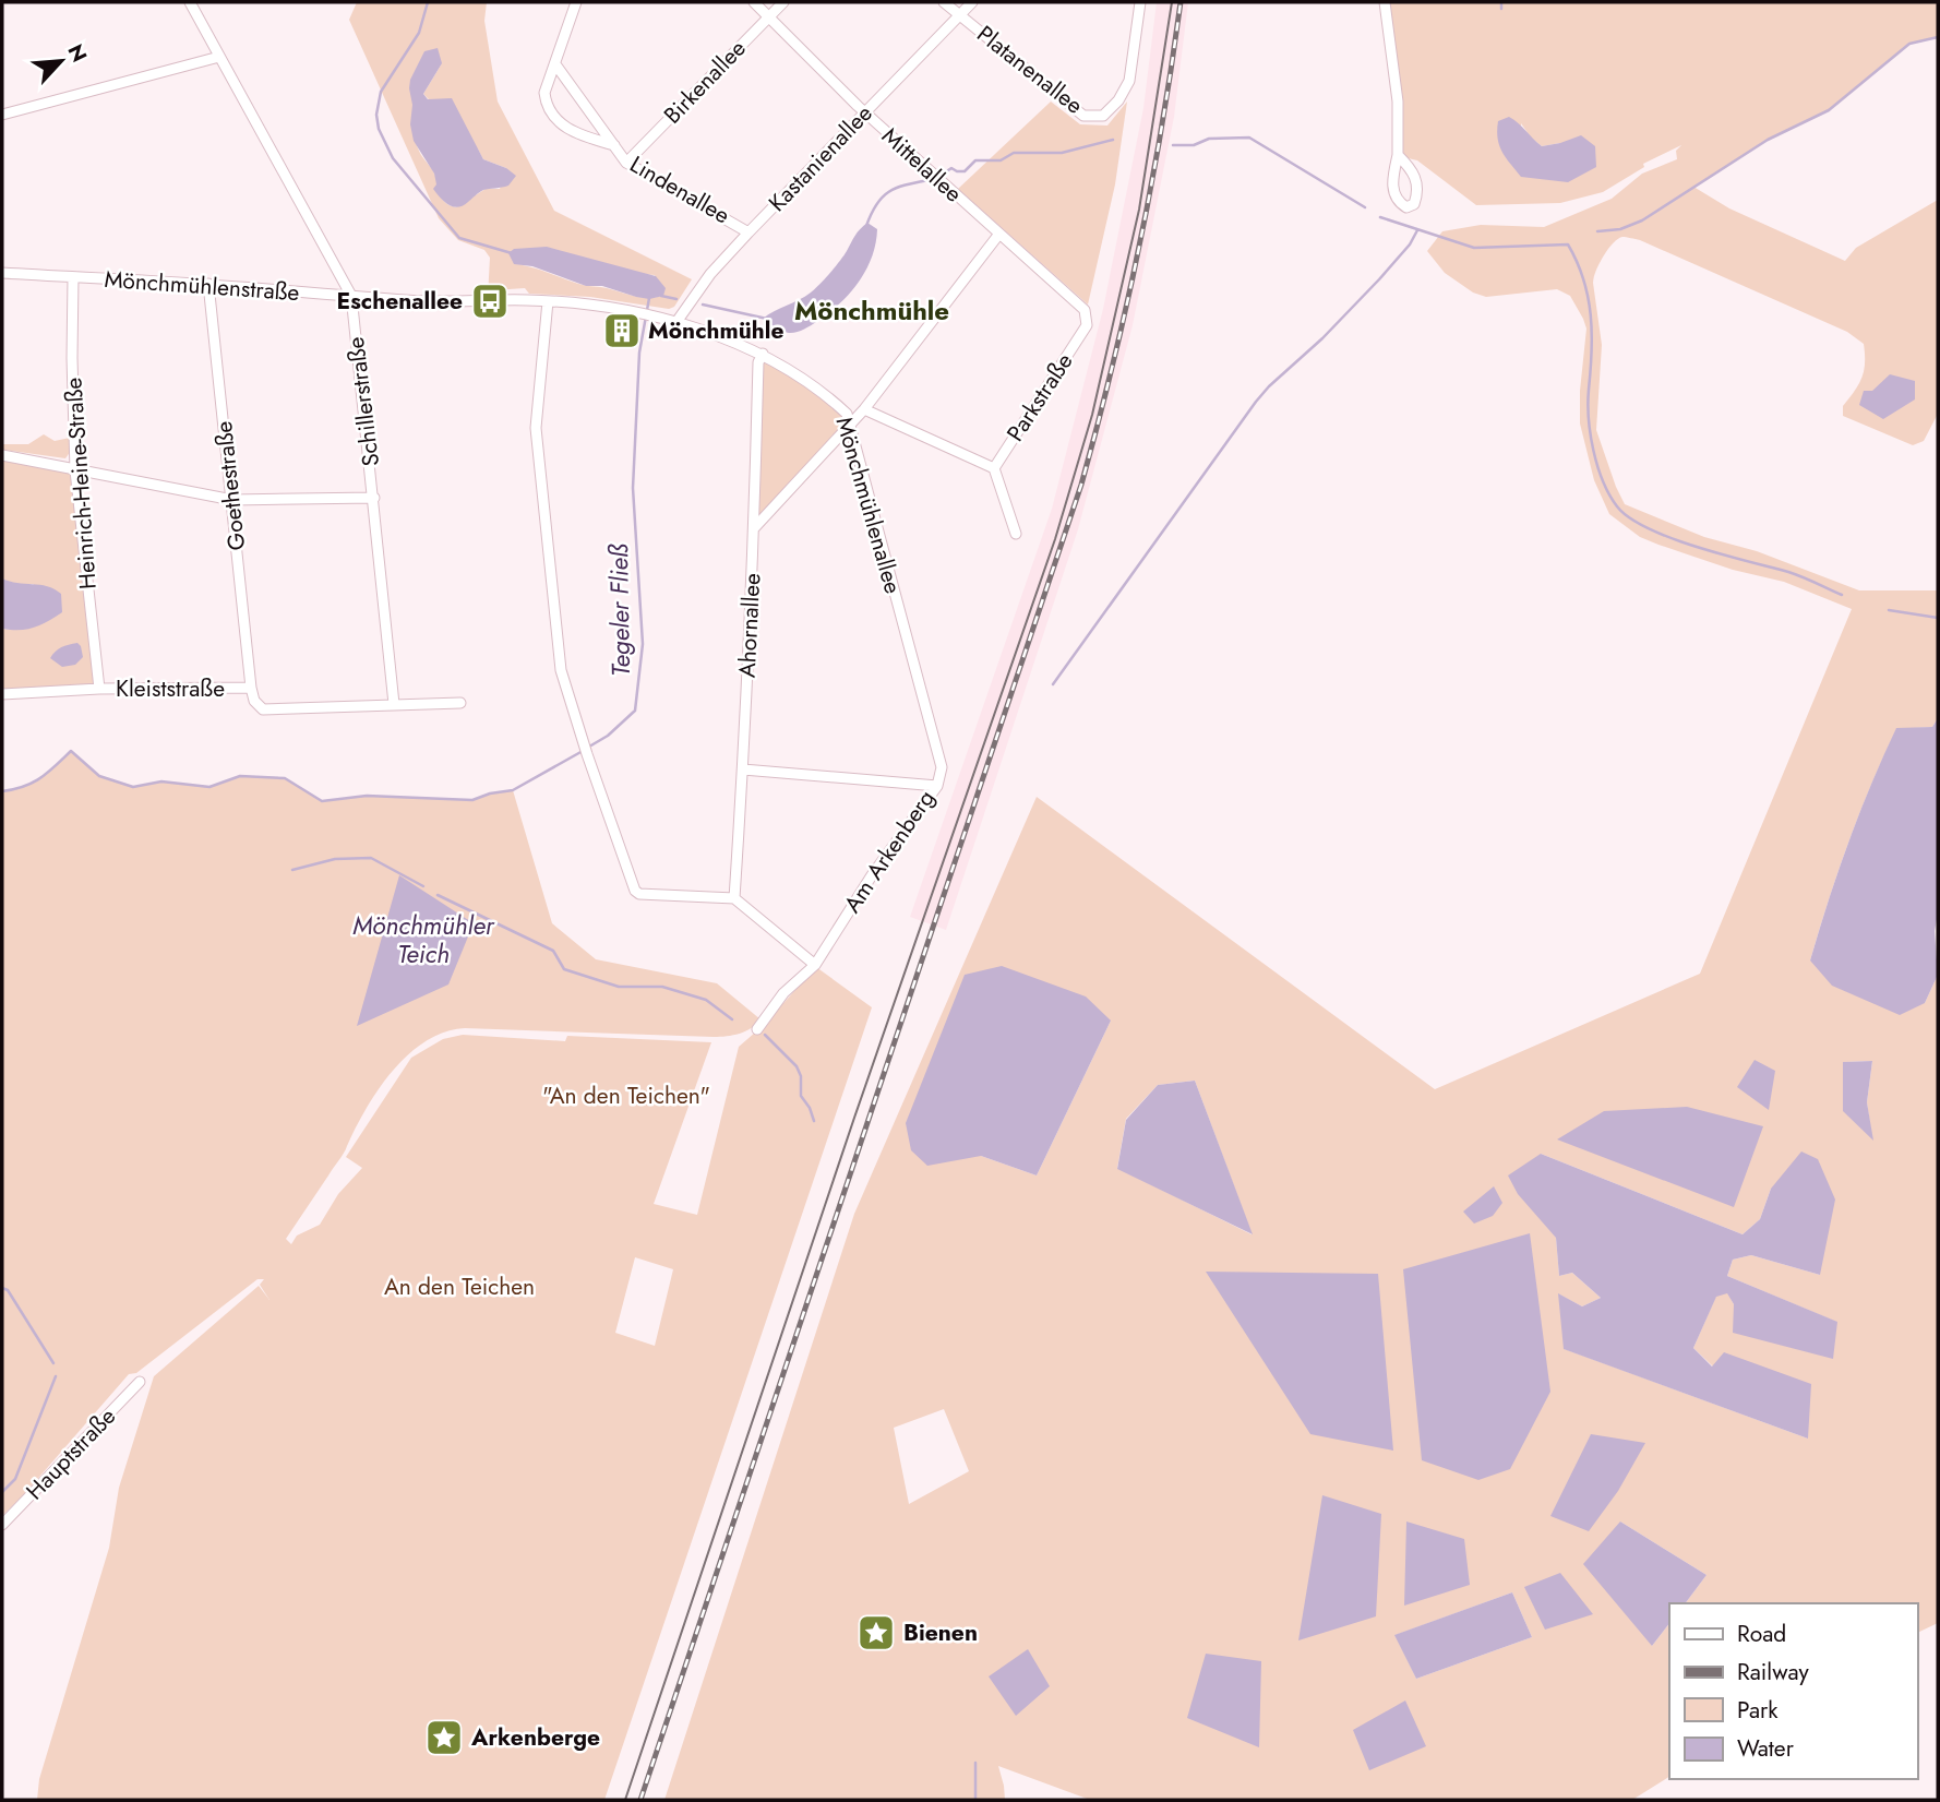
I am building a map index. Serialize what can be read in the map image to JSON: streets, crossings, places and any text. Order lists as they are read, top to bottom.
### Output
{
  "streets": {
    "street": [
      "Platanenallee",
      "Birkenallee",
      "Kastanienallee",
      "Mittelallee",
      "Lindenallee",
      "Mönchmühlenstraße",
      "Parkstraße",
      "Schillerstraße",
      "Heinrich-Heine-Straße",
      "Goethestraße",
      "Mönchmühlenallee",
      "Ahornallee",
      "Kleiststraße",
      "Am Arkenberg",
      "Hauptstraße"
    ]
  },
  "crossings": [
    ["Platanenallee", "Kastanienallee"],
    ["Birkenallee", "Mittelallee"],
    ["Birkenallee", "Lindenallee"],
    ["Kastanienallee", "Mittelallee"],
    ["Kastanienallee", "Lindenallee"],
    ["Kastanienallee", "Mönchmühlenallee"],
    ["Mittelallee", "Parkstraße"],
    ["Mönchmühlenstraße", "Schillerstraße"],
    ["Mönchmühlenstraße", "Heinrich-Heine-Straße"],
    ["Mönchmühlenstraße", "Goethestraße"],
    ["Mönchmühlenstraße", "Mönchmühlenallee"],
    ["Schillerstraße", "Kleiststraße"],
    ["Heinrich-Heine-Straße", "Kleiststraße"],
    ["Goethestraße", "Kleiststraße"],
    ["Mönchmühlenallee", "Ahornallee"],
    ["Mönchmühlenallee", "Am Arkenberg"],
    ["Ahornallee", "Am Arkenberg"]
  ],
  "districts": ["Mönchmühle"],
  "water": ["Tegeler Fließ", "Mönchmühler Teich"],
  "parks": ["\"An den Teichen\"", "An den Teichen"],
  "places": {
    "bus stop": ["Eschenallee"],
    "building": ["Mönchmühle"],
    "place": ["Bienen", "Arkenberge"]
  },
  "legend": [
    "Road",
    "Railway",
    "Park",
    "Water"
  ],
  "north": "top right"
}
